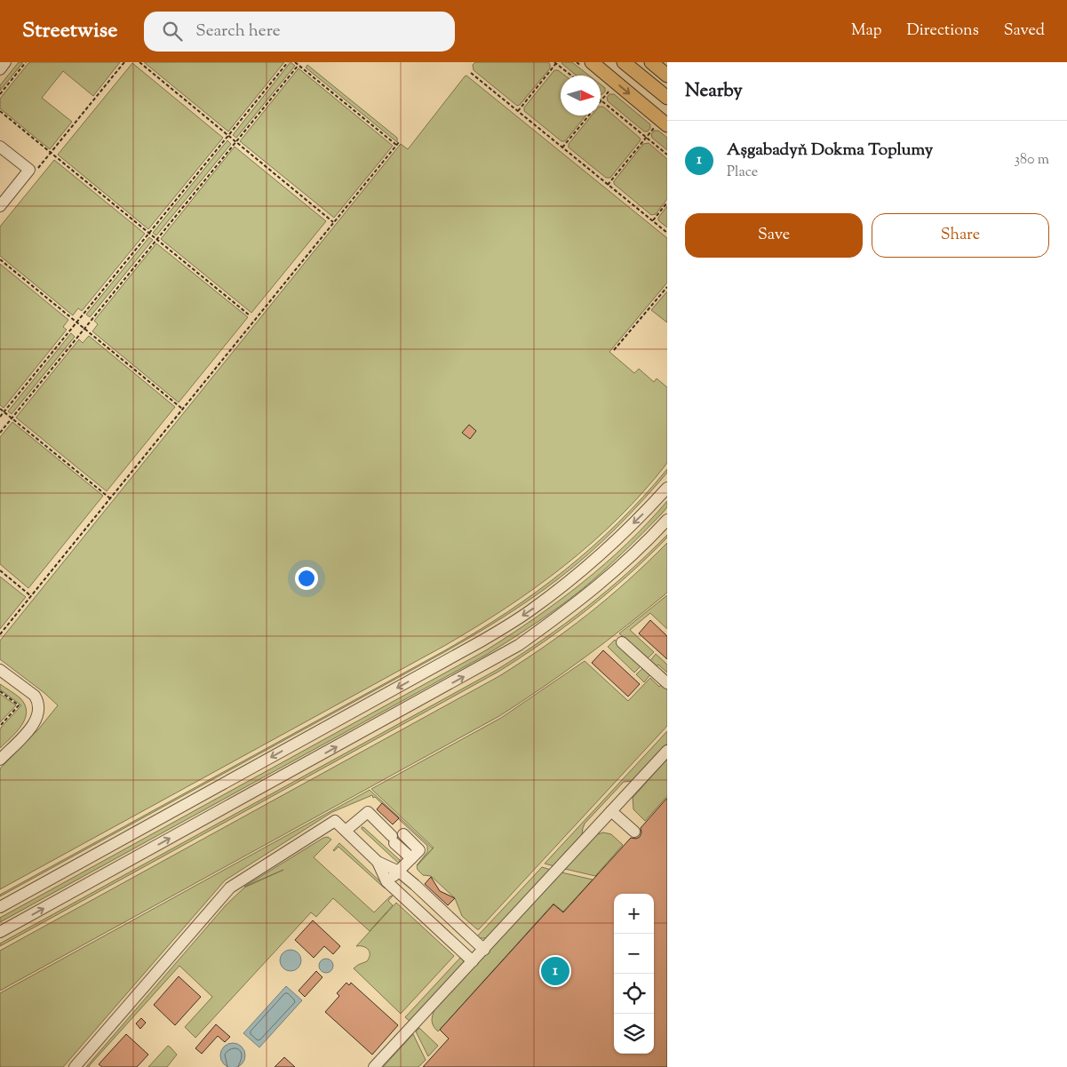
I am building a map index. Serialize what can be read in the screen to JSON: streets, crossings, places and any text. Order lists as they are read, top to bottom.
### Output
{
  "north": "right",
  "page": {
    "header": "Streetwise",
    "search": "Search here",
    "nav": ["Map", "Directions", "Saved"],
    "heading": "Nearby",
    "list": [
      {
        "mark": "1",
        "name": "Aşgabadyň Dokma Toplumy",
        "note": "Place",
        "value": "380 m"
      }
    ],
    "buttons": ["Save", "Share"],
    "map_buttons": ["+", "−"],
    "pins": "1"
  }
}
